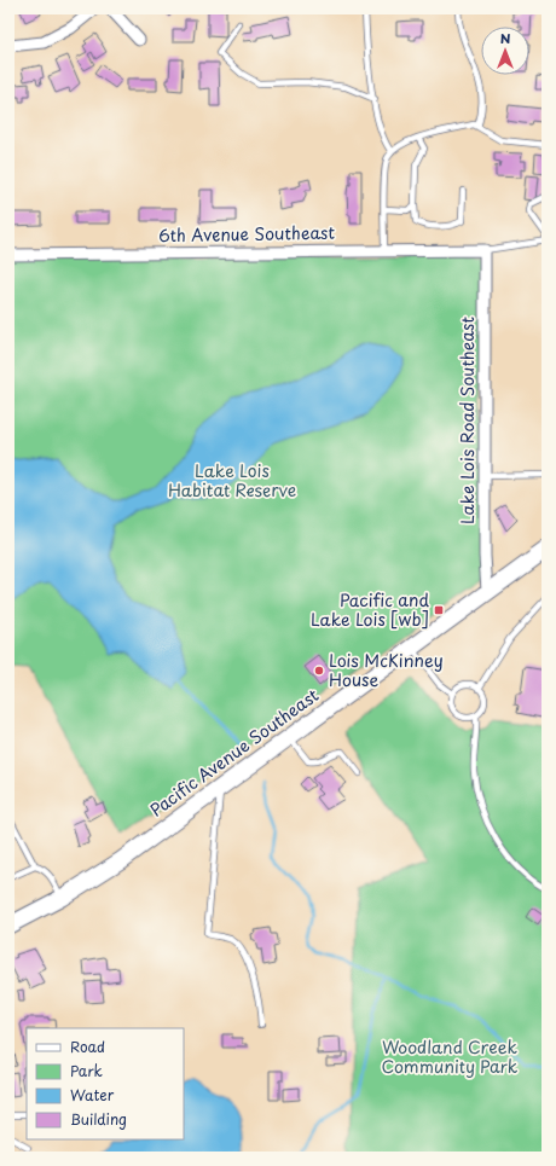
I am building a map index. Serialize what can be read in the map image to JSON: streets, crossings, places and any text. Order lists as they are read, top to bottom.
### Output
{
  "streets": {
    "main road": ["Pacific Avenue Southeast"],
    "street": ["6th Avenue Southeast", "Lake Lois Road Southeast"]
  },
  "crossings": [
    ["6th Avenue Southeast", "Lake Lois Road Southeast"],
    ["Lake Lois Road Southeast", "Pacific Avenue Southeast"]
  ],
  "parks": ["Lake Lois Habitat Reserve", "Woodland Creek Community Park"],
  "places": {
    "transit": ["Pacific and Lake Lois [wb]"],
    "other": ["Lois McKinney House"]
  },
  "legend": [
    "Road",
    "Park",
    "Water",
    "Building"
  ],
  "north": "top"
}
